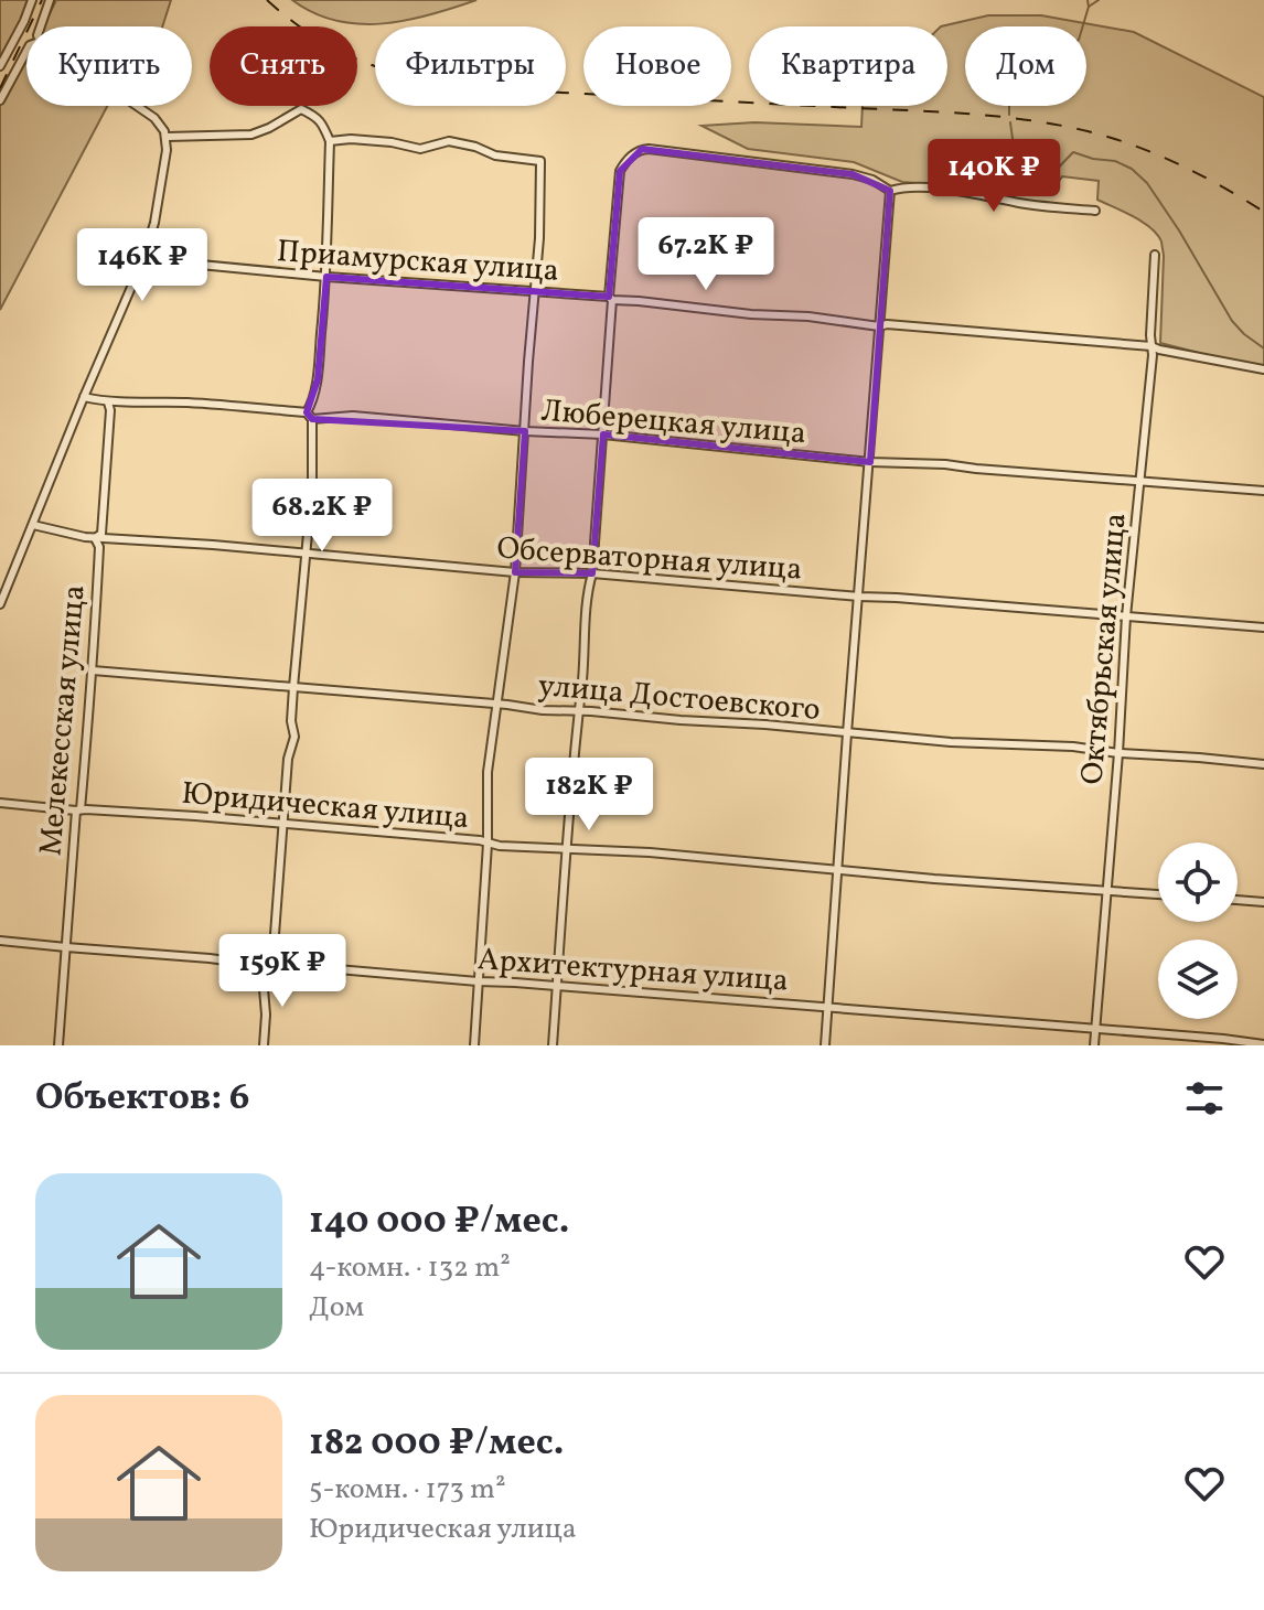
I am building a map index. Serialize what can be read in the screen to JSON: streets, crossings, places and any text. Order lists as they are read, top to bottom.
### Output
{
  "streets": {
    "street": [
      "Приамурская улица",
      "Люберецкая улица",
      "Обсерваторная улица",
      "Октябрьская улица",
      "улица Достоевского",
      "Мелекесская улица",
      "Юридическая улица",
      "Архитектурная улица"
    ]
  },
  "crossings": [
    ["Приамурская улица", "Октябрьская улица"],
    ["Люберецкая улица", "Октябрьская улица"],
    ["Люберецкая улица", "Мелекесская улица"],
    ["Обсерваторная улица", "Октябрьская улица"],
    ["Обсерваторная улица", "Мелекесская улица"],
    ["Октябрьская улица", "улица Достоевского"],
    ["Октябрьская улица", "Юридическая улица"],
    ["Октябрьская улица", "Архитектурная улица"],
    ["улица Достоевского", "Мелекесская улица"],
    ["Мелекесская улица", "Юридическая улица"],
    ["Мелекесская улица", "Архитектурная улица"]
  ],
  "page": {
    "chip": [
      "Купить",
      "Снять",
      "Фильтры",
      "Новое",
      "Квартира",
      "Дом"
    ],
    "price": [
      "140K ₽",
      "67.2K ₽",
      "146K ₽",
      "68.2K ₽",
      "182K ₽",
      "159K ₽"
    ],
    "heading": "Объектов: 6",
    "list": [
      {
        "name": "140 000 ₽/мес.",
        "note": "4-комн. · 132 m² · Дом"
      },
      {
        "name": "182 000 ₽/мес.",
        "note": "5-комн. · 173 m² · Юридическая улица"
      }
    ]
  }
}
